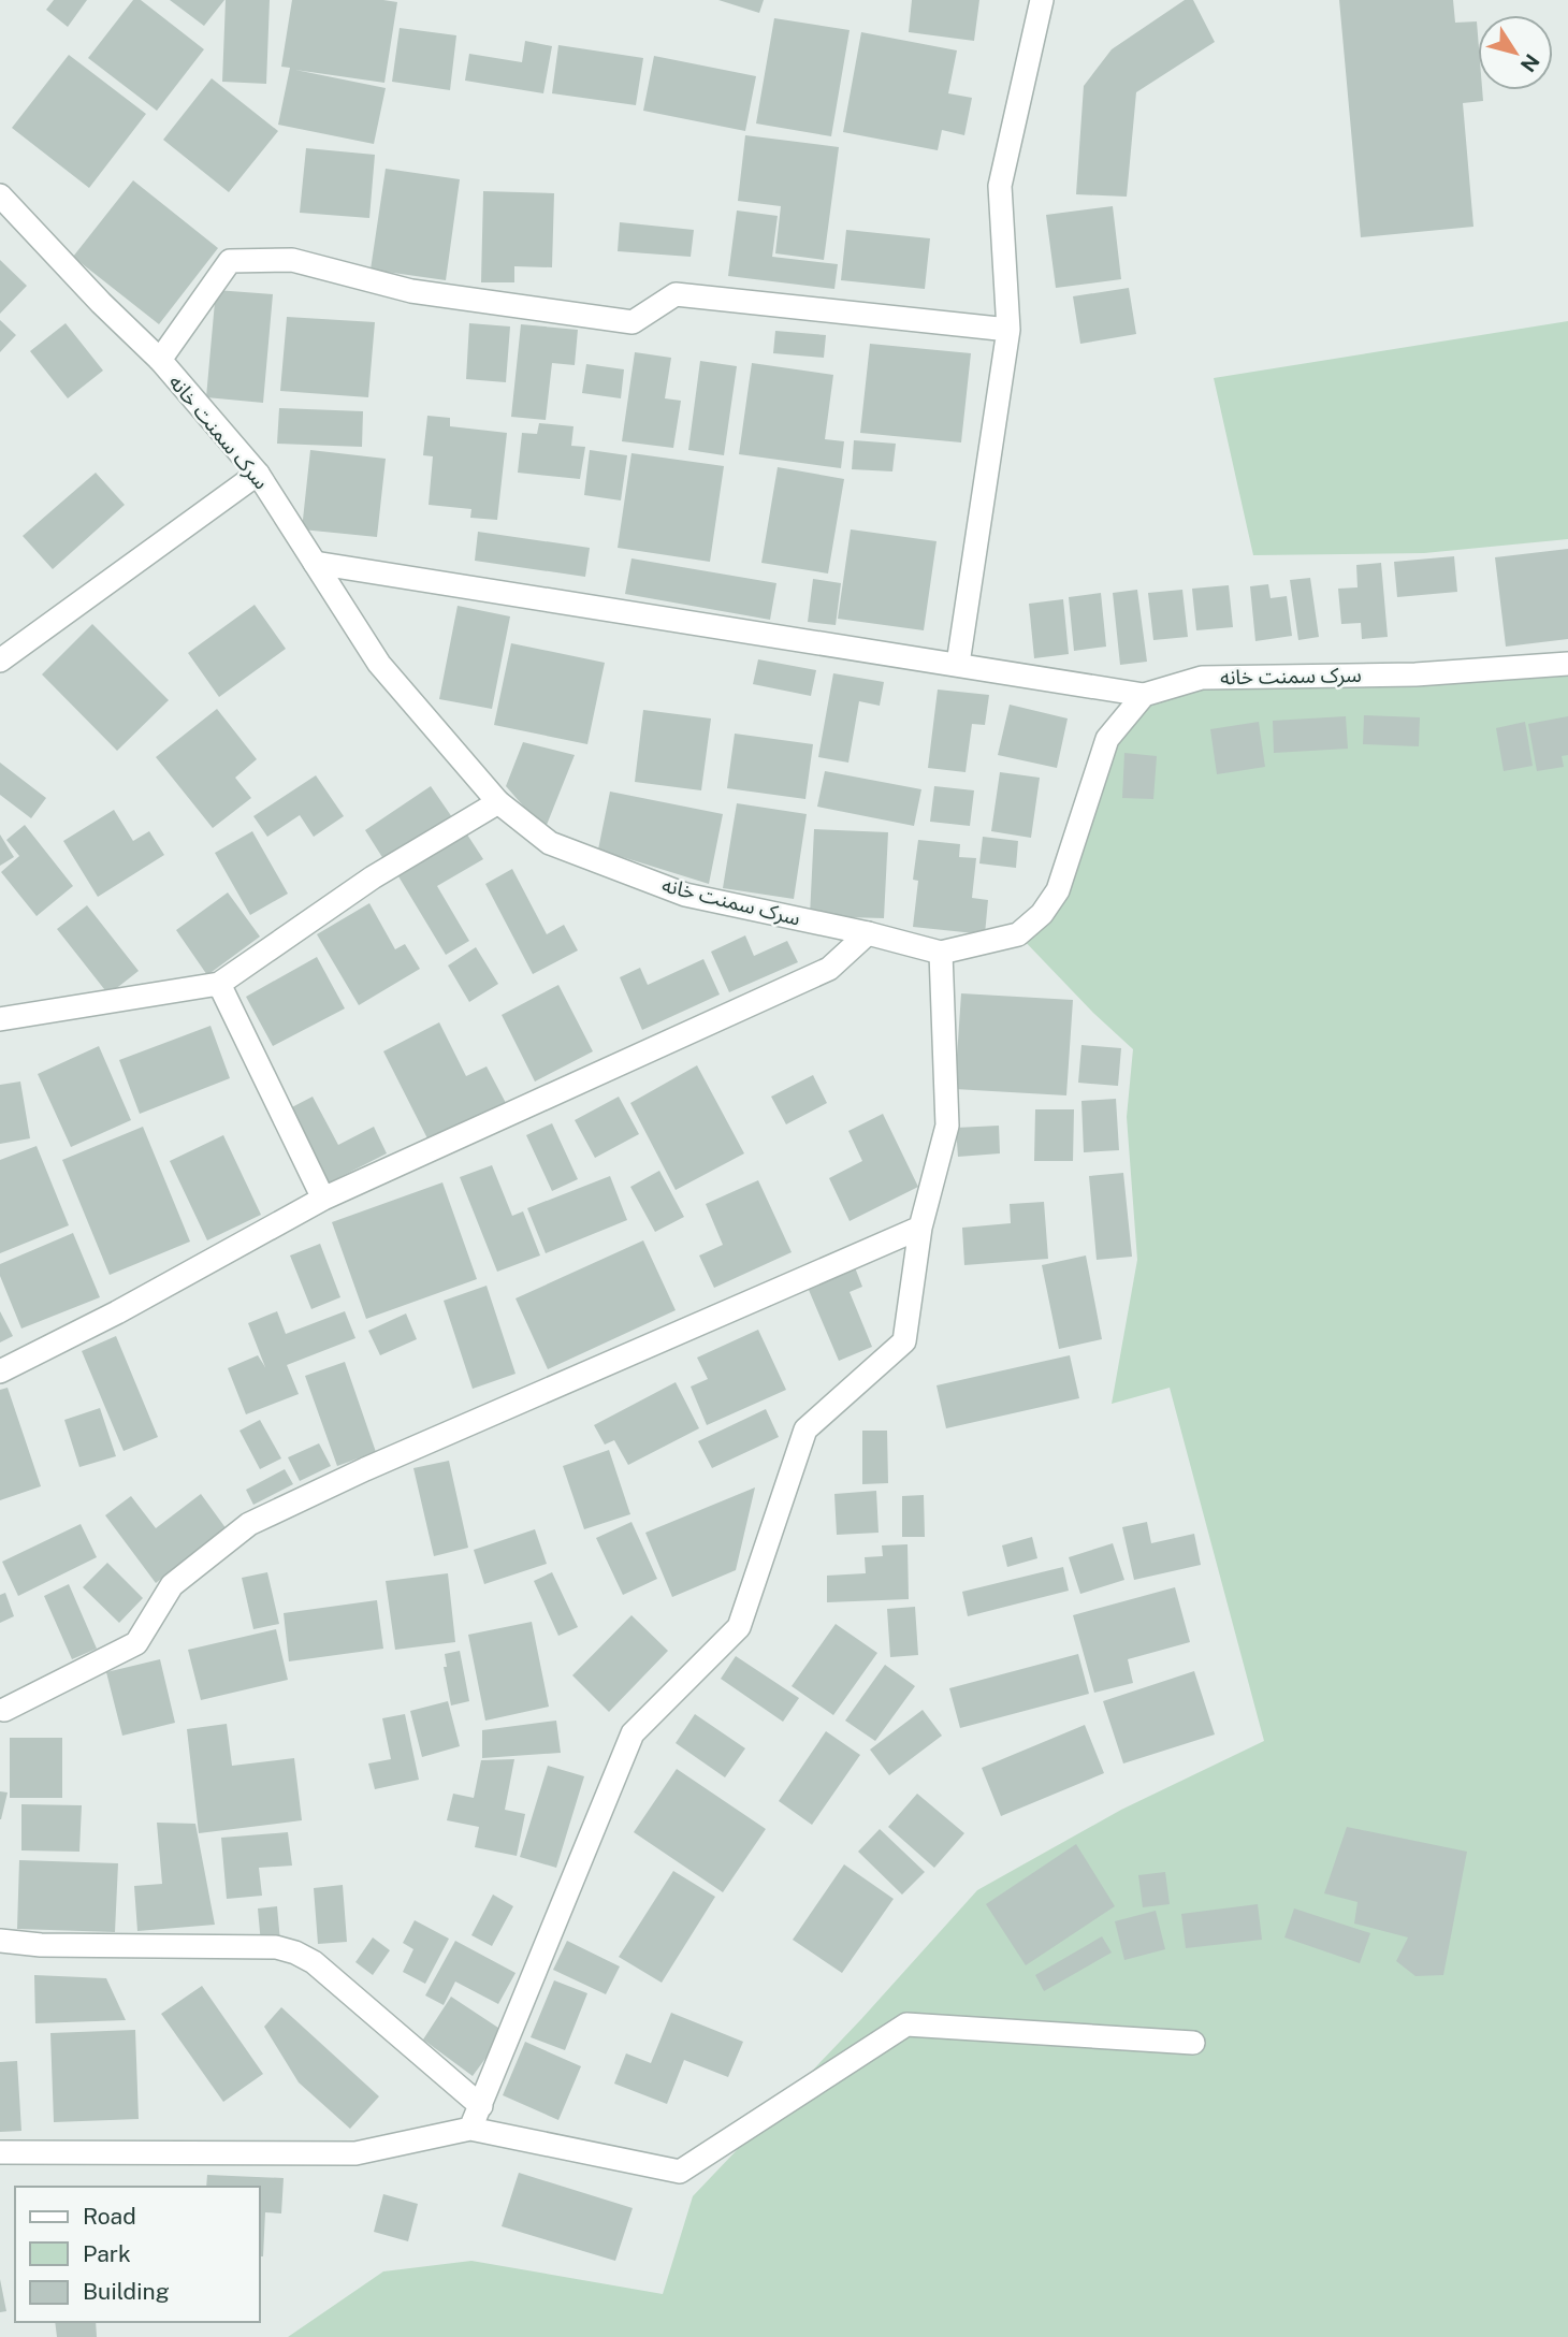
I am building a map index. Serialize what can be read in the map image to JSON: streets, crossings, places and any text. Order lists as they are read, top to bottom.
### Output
{
  "streets": {
    "street": ["سرک سمنت خانه"]
  },
  "legend": ["Road", "Park", "Building"],
  "north": "bottom right"
}
